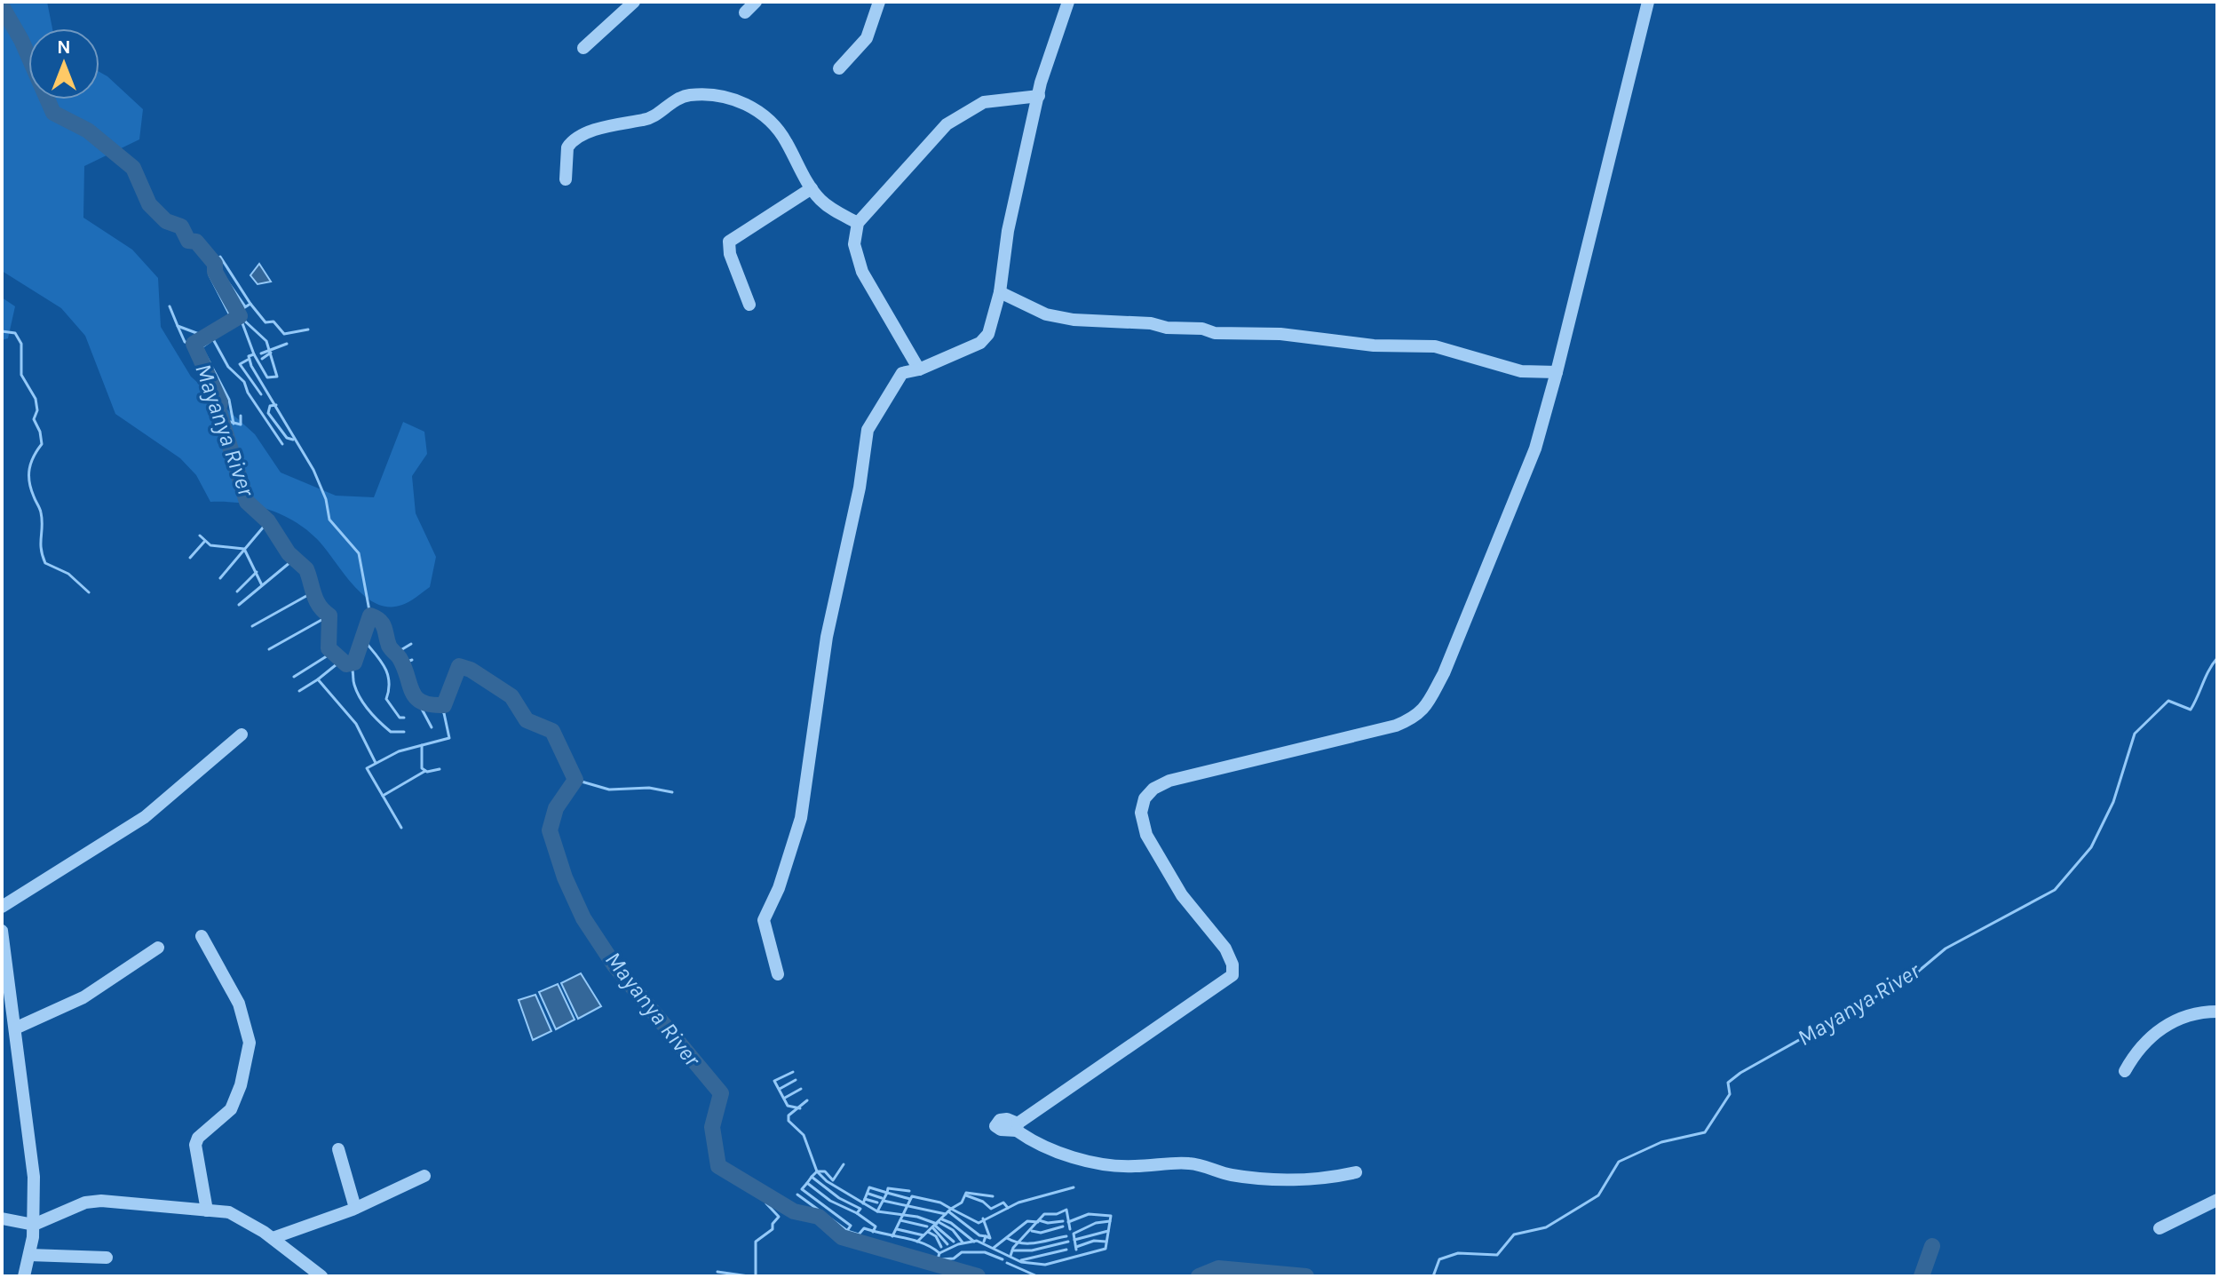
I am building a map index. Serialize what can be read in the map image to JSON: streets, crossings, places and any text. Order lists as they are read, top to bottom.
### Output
{
  "water": ["Mayanya River"],
  "north": "top"
}
